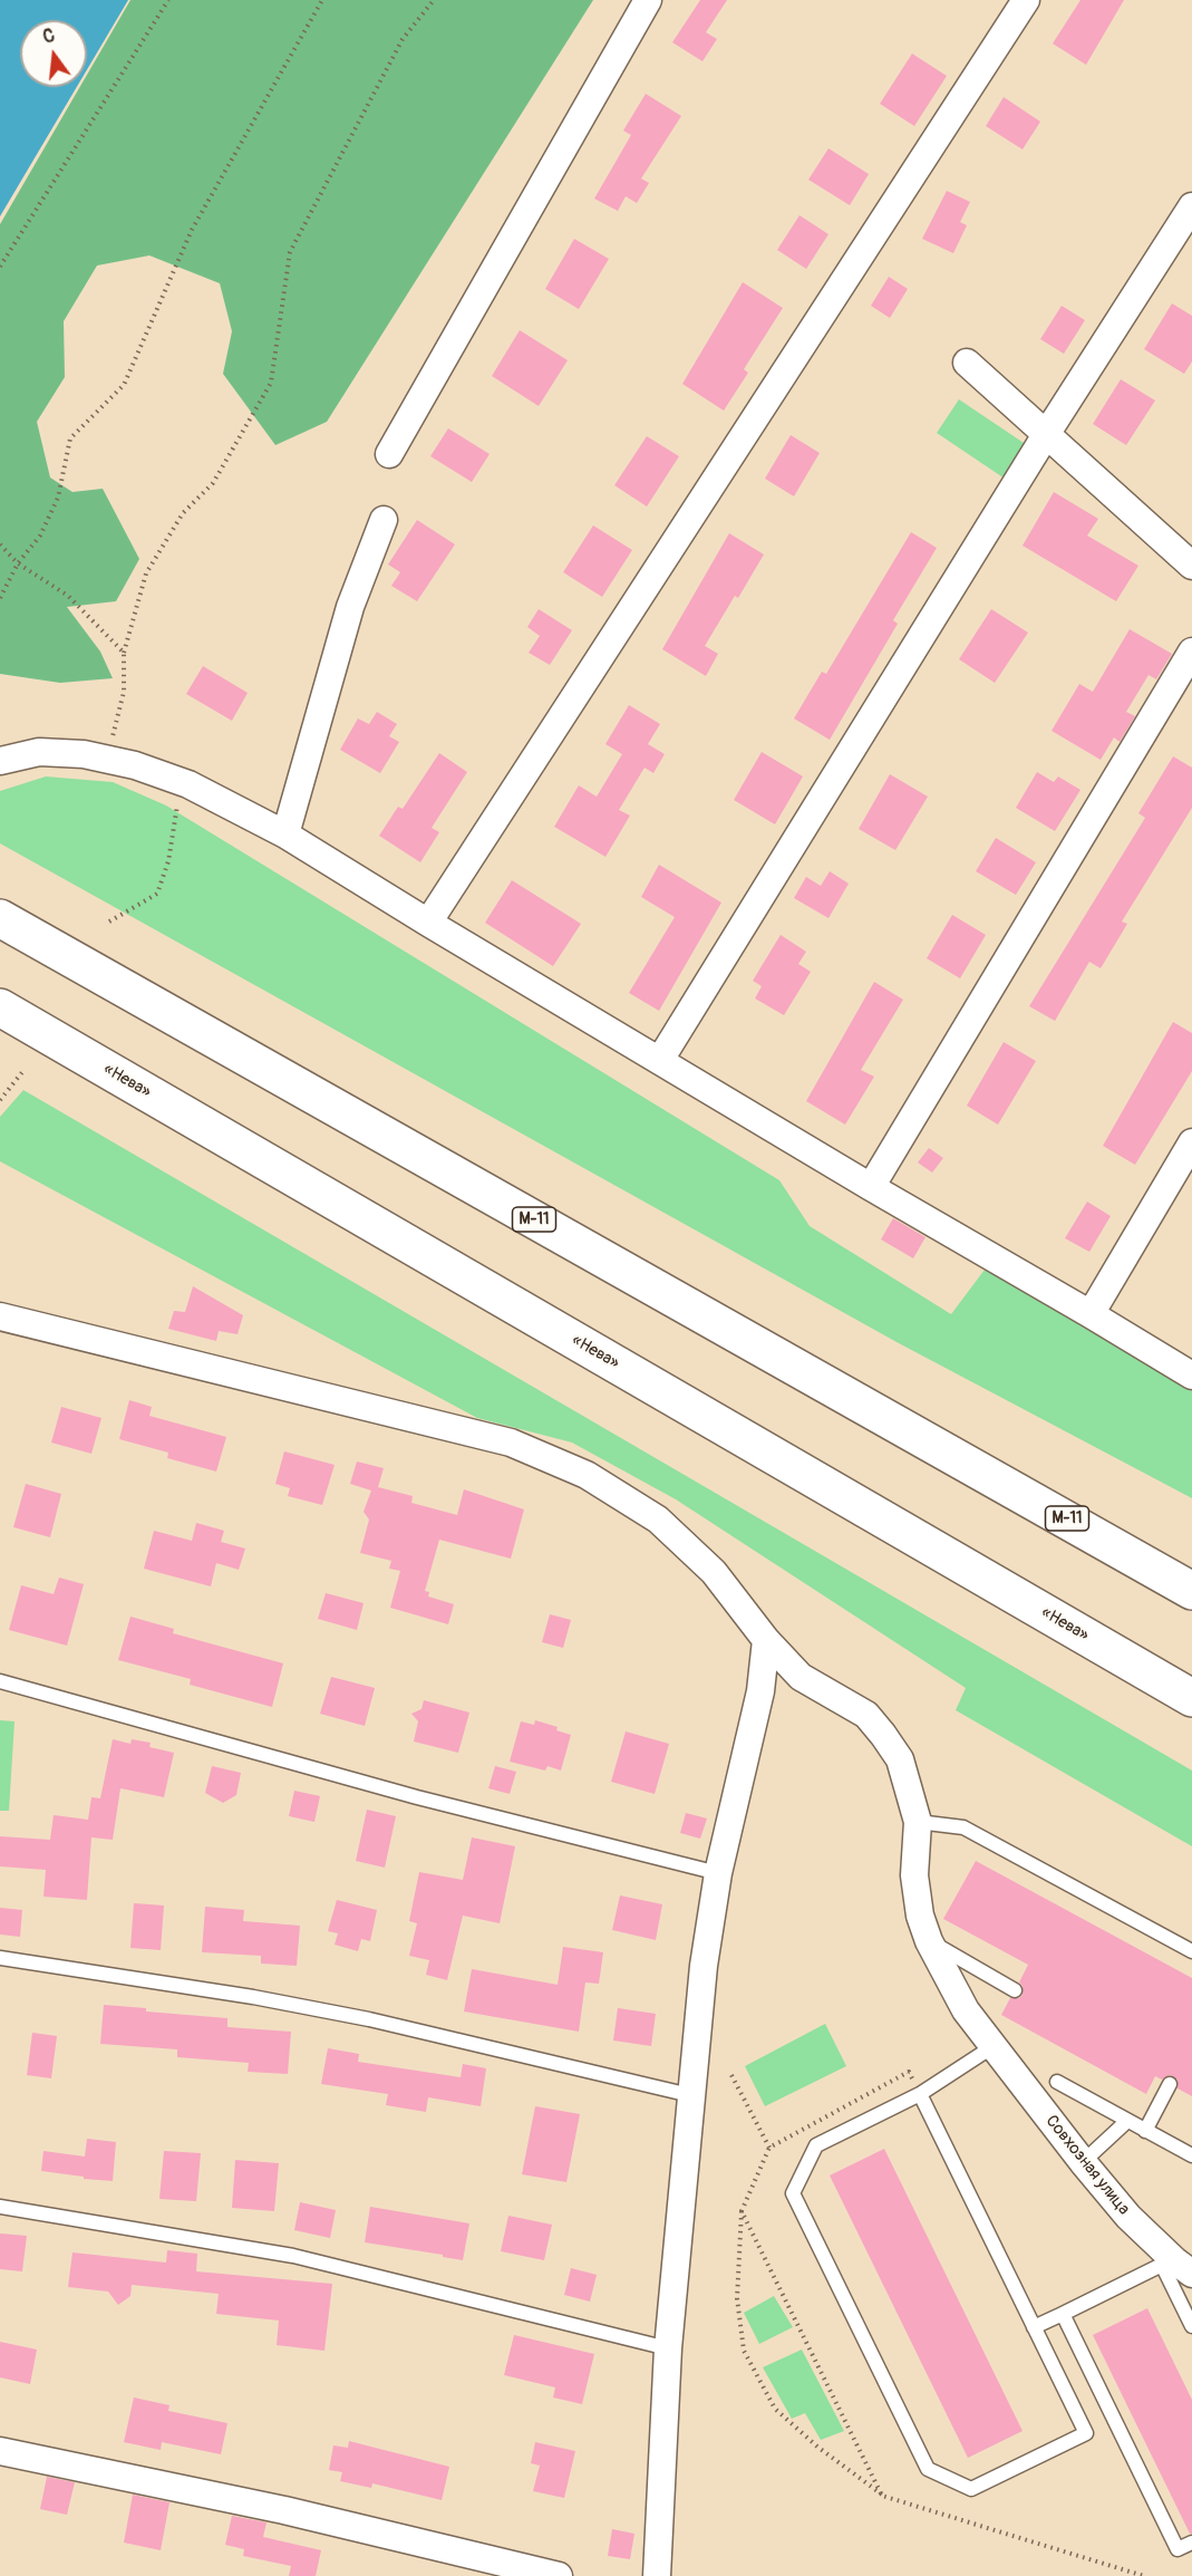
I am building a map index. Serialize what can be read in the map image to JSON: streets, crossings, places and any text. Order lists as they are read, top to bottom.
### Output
{
  "streets": {
    "highway": ["«Нева»", "М-11"],
    "street": ["Совхозная улица"]
  },
  "north": "top"
}
